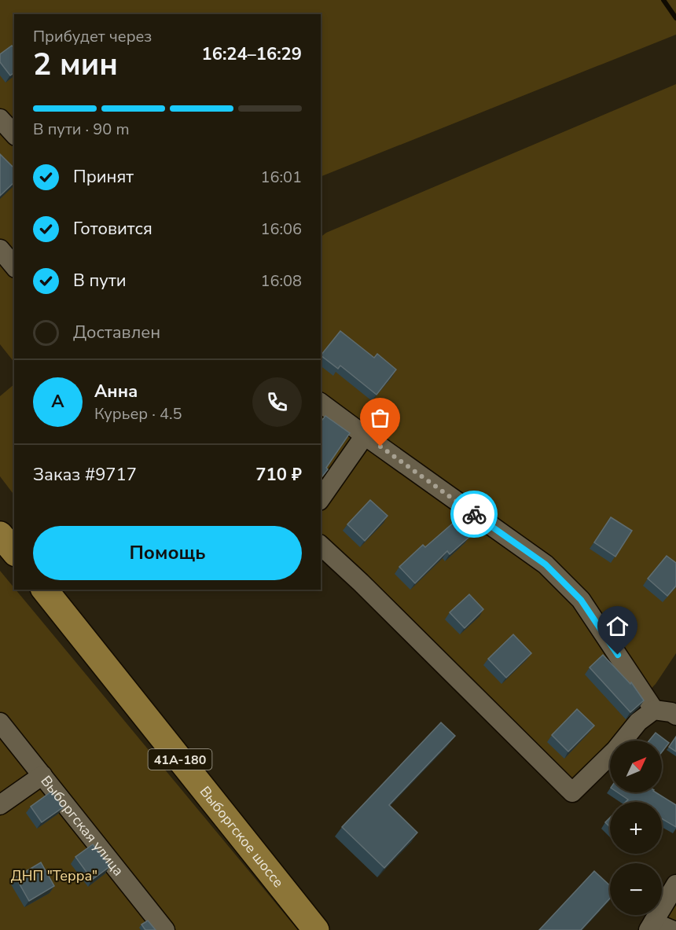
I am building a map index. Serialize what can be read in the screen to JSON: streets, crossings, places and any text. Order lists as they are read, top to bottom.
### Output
{
  "streets": {
    "main road": ["41А-180", "Выборгское шоссе"],
    "street": ["Выборгская улица"]
  },
  "parks": ["ДНП \"Терра\""],
  "north": "top right",
  "page": {
    "heading": ["2 мин", "Прибудет через", "16:24–16:29"],
    "panel": [
      "Анна",
      "Курьер · 4.5",
      "Заказ #9717",
      "710 ₽"
    ],
    "bar": "В пути · 90 m",
    "list": [
      ["Принят", "16:01"],
      ["Готовится", "16:06"],
      ["В пути", "16:08"],
      "Доставлен"
    ],
    "round": "А",
    "buttons": "Помощь",
    "map_buttons": ["+", "−"]
  }
}
